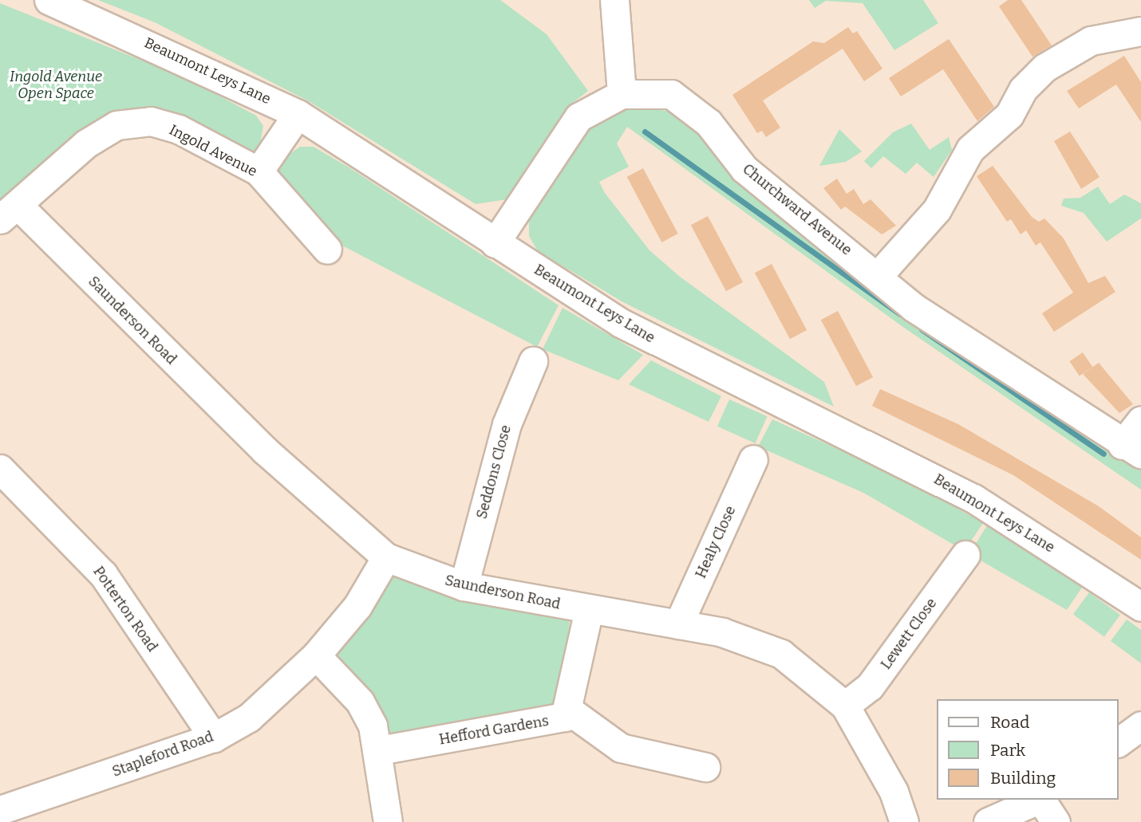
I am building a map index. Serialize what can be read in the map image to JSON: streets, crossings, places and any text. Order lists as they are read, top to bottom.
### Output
{
  "streets": {
    "street": [
      "Beaumont Leys Lane",
      "Ingold Avenue",
      "Churchward Avenue",
      "Saunderson Road",
      "Seddons Close",
      "Healy Close",
      "Potterton Road",
      "Lewett Close",
      "Hefford Gardens",
      "Stapleford Road"
    ]
  },
  "crossings": [
    ["Beaumont Leys Lane", "Churchward Avenue"],
    ["Ingold Avenue", "Saunderson Road"],
    ["Saunderson Road", "Seddons Close"],
    ["Saunderson Road", "Healy Close"],
    ["Saunderson Road", "Lewett Close"],
    ["Saunderson Road", "Stapleford Road"],
    ["Potterton Road", "Stapleford Road"]
  ],
  "parks": ["Ingold Avenue Open Space"],
  "legend": ["Road", "Park", "Building"]
}
